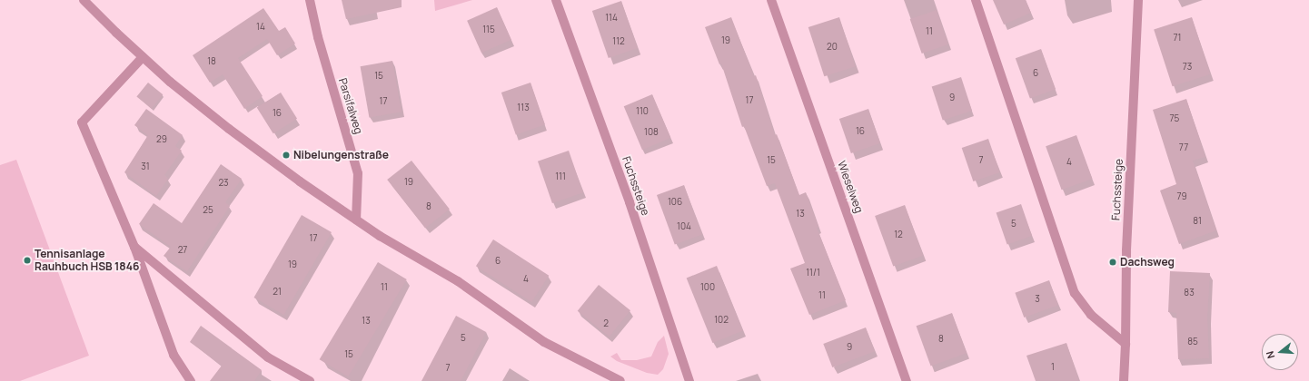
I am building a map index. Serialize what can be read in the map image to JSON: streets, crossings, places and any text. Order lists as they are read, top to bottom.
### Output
{
  "streets": {
    "street": ["Parsifalweg", "Fuchssteige", "Wieselweg"]
  },
  "places": ["Nibelungenstraße", "Tennisanlage Rauhbuch HSB 1846", "Dachsweg"],
  "house_numbers": [
    "114",
    "14",
    "115",
    "11",
    "71",
    "19",
    "112",
    "20",
    "18",
    "73",
    "6",
    "15",
    "9",
    "17",
    "17",
    "113",
    "110",
    "16",
    "75",
    "16",
    "108",
    "29",
    "77",
    "15",
    "7",
    "4",
    "31",
    "111",
    "19",
    "23",
    "79",
    "106",
    "8",
    "25",
    "13",
    "81",
    "5",
    "104",
    "12",
    "17",
    "27",
    "6",
    "19",
    "11/1",
    "4",
    "11",
    "100",
    "21",
    "83",
    "11",
    "3",
    "102",
    "13",
    "2",
    "5",
    "8",
    "85",
    "9",
    "15",
    "1",
    "7"
  ],
  "north": "left"
}
